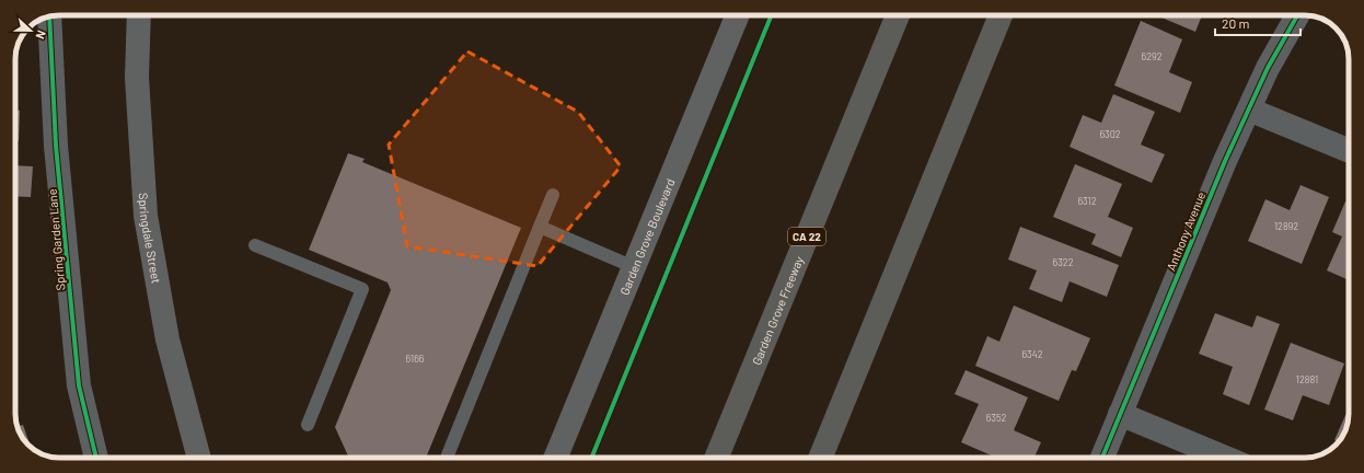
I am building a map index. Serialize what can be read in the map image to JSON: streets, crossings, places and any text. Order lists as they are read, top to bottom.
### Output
{
  "streets": {
    "highway": ["CA 22", "Garden Grove Freeway"],
    "main road": ["Garden Grove Boulevard", "Springdale Street"],
    "street": ["Anthony Avenue", "Spring Garden Lane"]
  },
  "house_numbers": [
    "6292",
    "6302",
    "6312",
    "12892",
    "6322",
    "6342",
    "6166",
    "12881",
    "6352"
  ],
  "scale_bar": "20 m",
  "north": "right"
}
